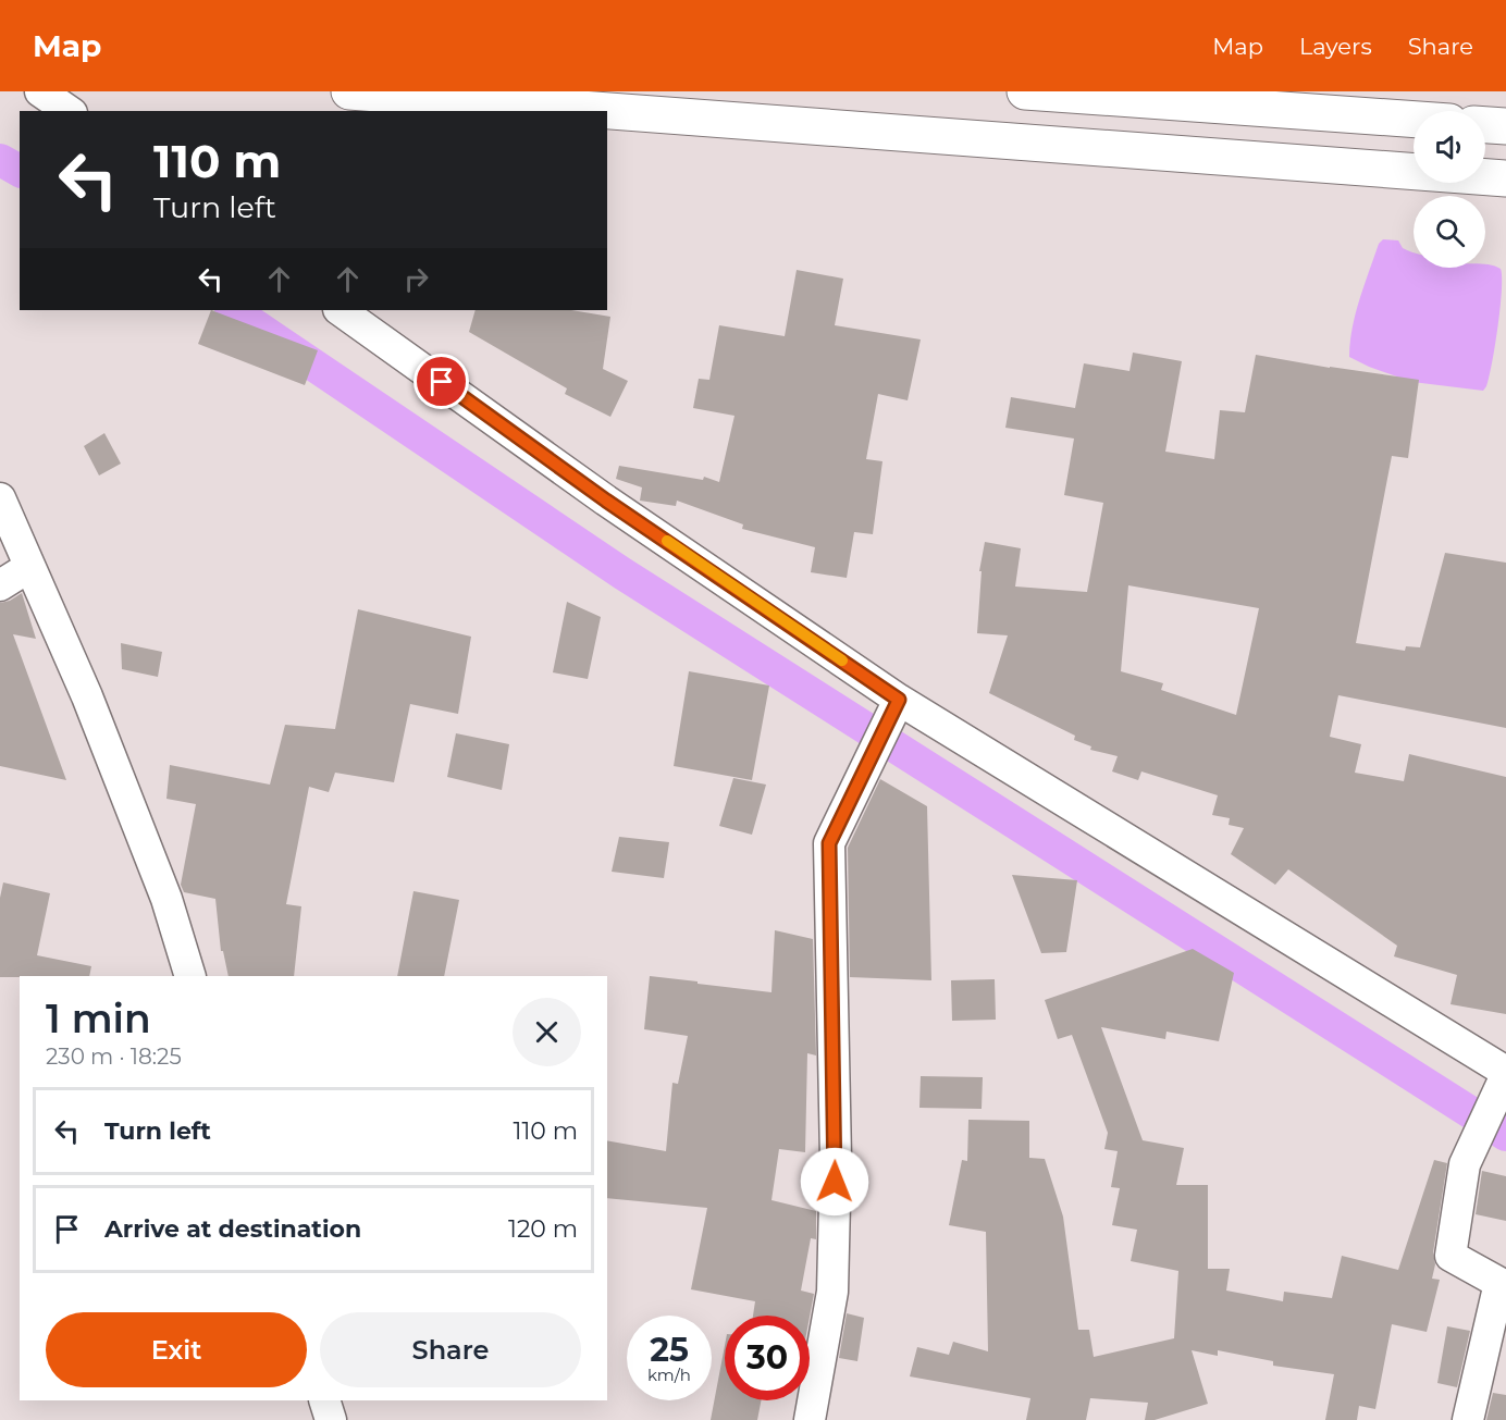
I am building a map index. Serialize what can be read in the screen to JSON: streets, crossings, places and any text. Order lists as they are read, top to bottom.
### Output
{
  "page": {
    "header": "Map",
    "nav": ["Map", "Layers", "Share"],
    "turn": ["110 m", "Turn left"],
    "heading": ["1 min", "230 m · 18:25"],
    "list": [
      {
        "name": "Turn left",
        "value": "110 m"
      },
      {
        "name": "Arrive at destination",
        "value": "120 m"
      }
    ],
    "buttons": ["Exit", "Share"],
    "speed": "25 km/h",
    "limit": "30"
  }
}
